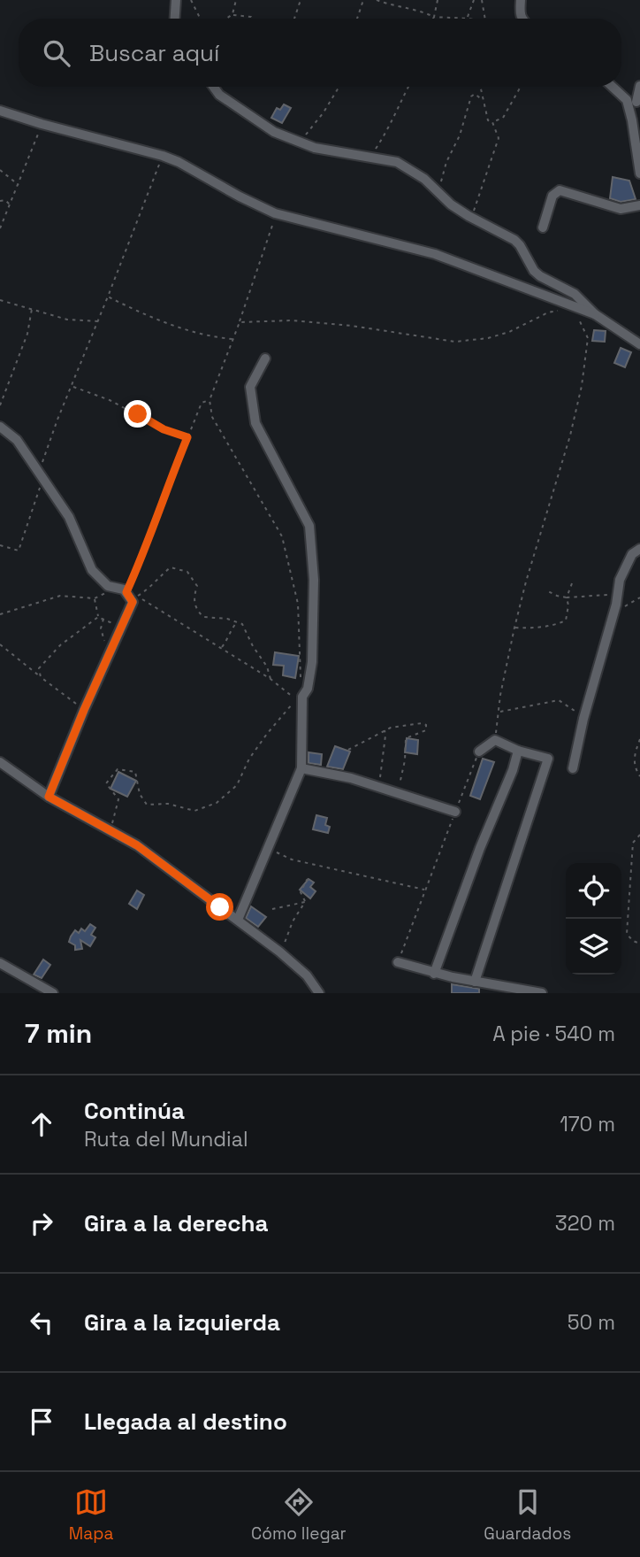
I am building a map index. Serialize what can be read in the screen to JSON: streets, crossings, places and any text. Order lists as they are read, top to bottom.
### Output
{
  "page": {
    "search": "Buscar aquí",
    "heading": ["7 min", "A pie · 540 m"],
    "list": [
      ["Continúa", "Ruta del Mundial", "170 m"],
      ["Gira a la derecha", "320 m"],
      ["Gira a la izquierda", "50 m"],
      "Llegada al destino"
    ],
    "nav": ["Mapa", "Cómo llegar", "Guardados"]
  }
}
